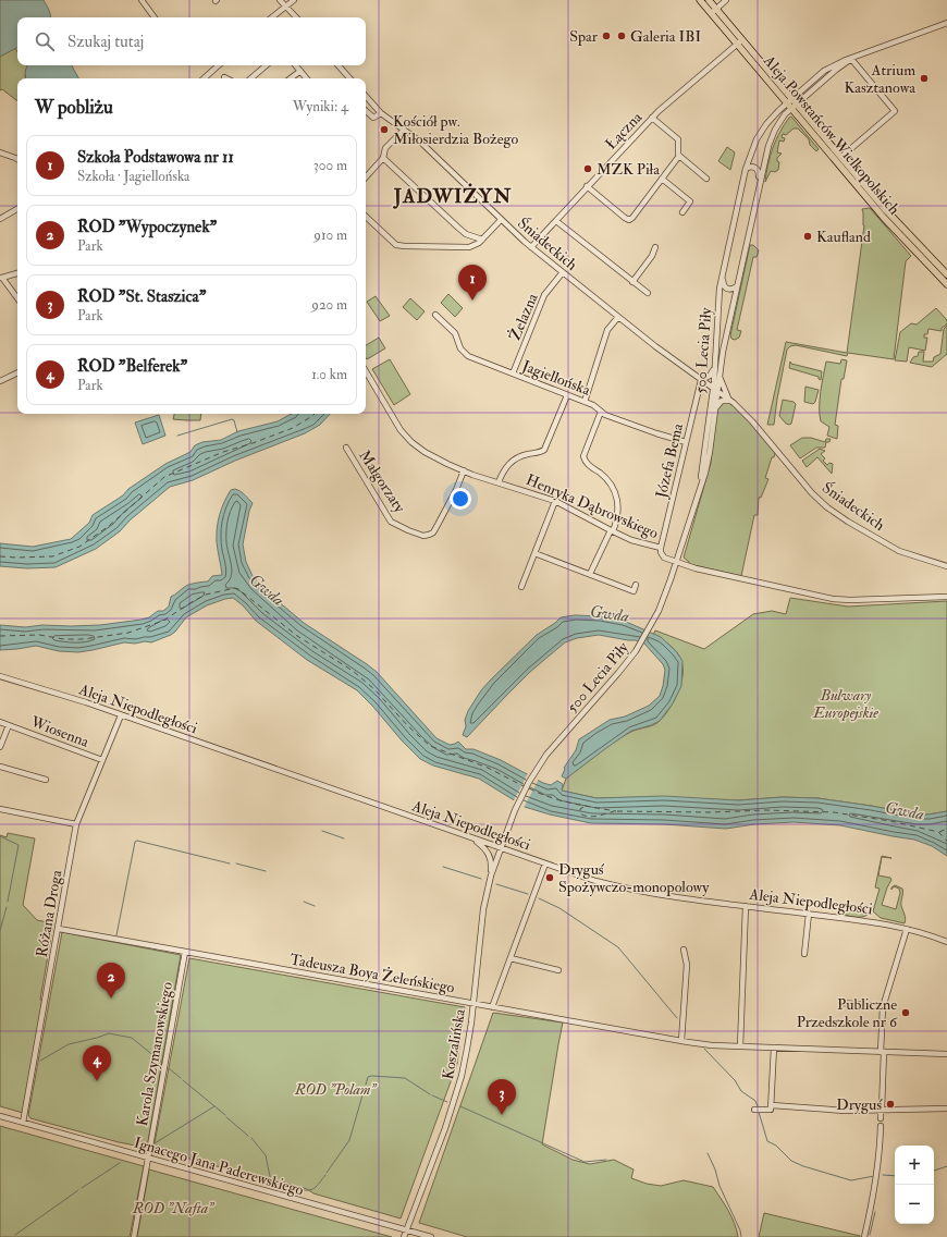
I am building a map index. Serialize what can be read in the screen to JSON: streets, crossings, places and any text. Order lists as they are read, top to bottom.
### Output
{
  "streets": {
    "main road": ["Aleja Powstańców Wielkopolskich"],
    "street": [
      "Łączna",
      "Śniadeckich",
      "Żelazna",
      "500 Lecia Piły",
      "Jagiellońska",
      "Józefa Bema",
      "Małgorzaty",
      "Henryka Dąbrowskiego",
      "Aleja Niepodległości",
      "Wiosenna",
      "Różana Droga",
      "Tadeusza Boya Żeleńskiego",
      "Koszalińska",
      "Karola Szymanowskiego",
      "Ignacego Jana Paderewskiego"
    ]
  },
  "crossings": [
    ["Łączna", "Aleja Powstańców Wielkopolskich"],
    ["Łączna", "Śniadeckich"],
    ["Aleja Powstańców Wielkopolskich", "500 Lecia Piły"],
    ["Śniadeckich", "Żelazna"],
    ["Śniadeckich", "500 Lecia Piły"],
    ["Śniadeckich", "Józefa Bema"],
    ["Żelazna", "Jagiellońska"],
    ["500 Lecia Piły", "Henryka Dąbrowskiego"],
    ["500 Lecia Piły", "Aleja Niepodległości"],
    ["500 Lecia Piły", "Koszalińska"],
    ["Jagiellońska", "Józefa Bema"],
    ["Józefa Bema", "Henryka Dąbrowskiego"],
    ["Małgorzaty", "Henryka Dąbrowskiego"],
    ["Aleja Niepodległości", "Różana Droga"],
    ["Aleja Niepodległości", "Koszalińska"],
    ["Wiosenna", "Różana Droga"],
    ["Różana Droga", "Tadeusza Boya Żeleńskiego"],
    ["Różana Droga", "Ignacego Jana Paderewskiego"],
    ["Tadeusza Boya Żeleńskiego", "Koszalińska"],
    ["Tadeusza Boya Żeleńskiego", "Karola Szymanowskiego"],
    ["Koszalińska", "Ignacego Jana Paderewskiego"],
    ["Karola Szymanowskiego", "Ignacego Jana Paderewskiego"]
  ],
  "districts": ["JADWIŻYN"],
  "water": ["Gwda"],
  "parks": ["Bulwary Europejskie", "ROD \"Polam\"", "ROD \"Nafta\""],
  "places": [
    "Spar",
    "Galeria IBI",
    "Atrium Kasztanowa",
    "Kościół pw. Miłosierdzia Bożego",
    "MZK Piła",
    "Kaufland",
    "Dryguś Spożywczo-monopolowy",
    "Publiczne Przedszkole nr 6",
    "Dryguś"
  ],
  "page": {
    "search": "Szukaj tutaj",
    "heading": ["W pobliżu", "Wyniki: 4"],
    "list": [
      {
        "mark": "1",
        "name": "Szkoła Podstawowa nr 11",
        "note": "Szkoła · Jagiellońska",
        "value": "300 m"
      },
      {
        "mark": "2",
        "name": "ROD \"Wypoczynek\"",
        "note": "Park",
        "value": "910 m"
      },
      {
        "mark": "3",
        "name": "ROD \"St. Staszica\"",
        "note": "Park",
        "value": "920 m"
      },
      {
        "mark": "4",
        "name": "ROD \"Belferek\"",
        "note": "Park",
        "value": "1.0 km"
      }
    ],
    "pins": [
      "1",
      "2",
      "4",
      "3"
    ],
    "map_buttons": ["+", "−"]
  }
}
